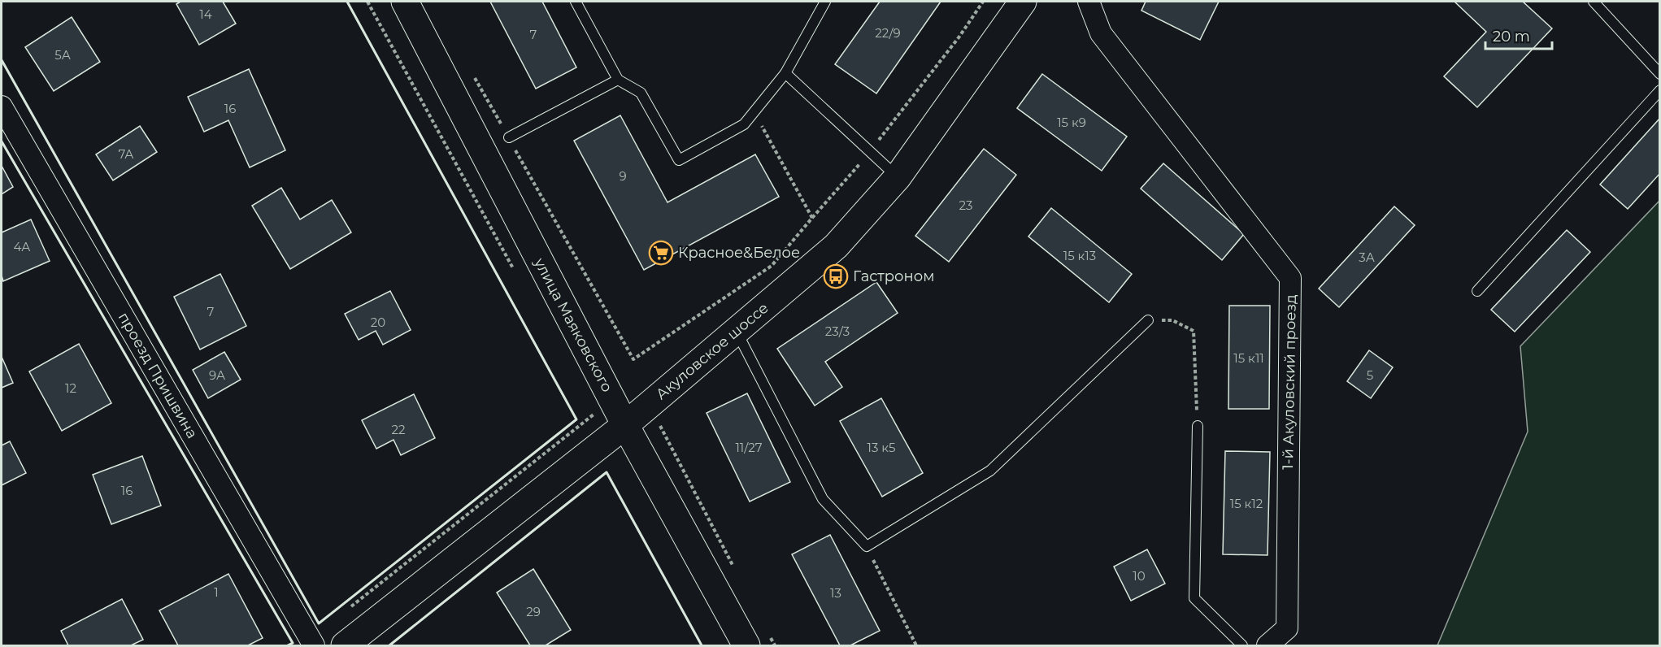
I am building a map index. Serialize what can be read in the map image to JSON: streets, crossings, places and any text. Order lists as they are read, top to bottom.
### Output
{
  "streets": {
    "street": [
      "улица Маяковского",
      "Акуловское шоссе",
      "проезд Пришвина",
      "1-й Акуловский проезд"
    ]
  },
  "crossings": [
    ["улица Маяковского", "Акуловское шоссе"]
  ],
  "places": {
    "supermarket": ["Красное&Белое"],
    "bus stop": ["Гастроном"]
  },
  "house_numbers": [
    "14",
    "22/9",
    "7",
    "5А",
    "16",
    "15 к9",
    "7А",
    "9",
    "23",
    "4А",
    "15 к13",
    "3А",
    "7",
    "20",
    "23/3",
    "15 к11",
    "9А",
    "5",
    "12",
    "22",
    "11/27",
    "13 к5",
    "16",
    "15 к12",
    "10",
    "1",
    "13",
    "29"
  ],
  "scale_bar": "20 m"
}
